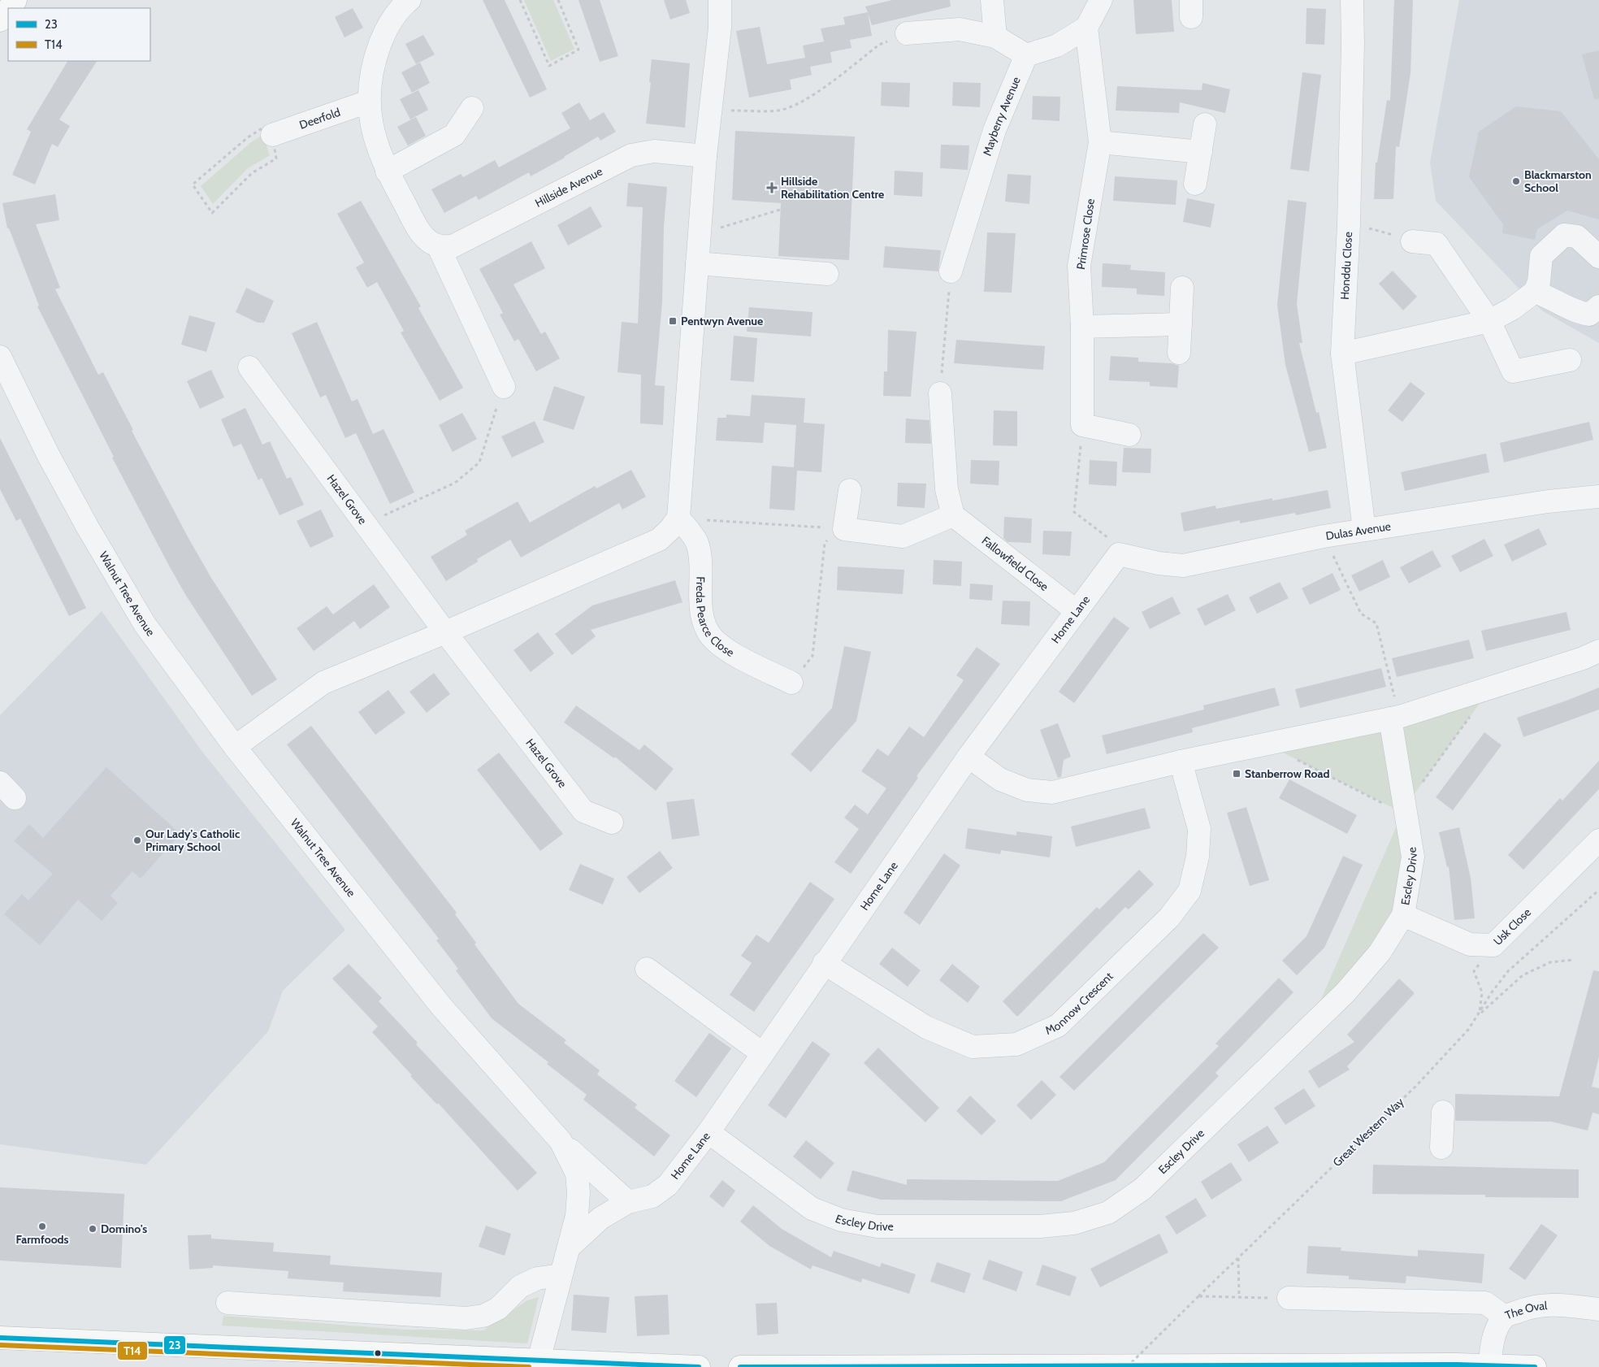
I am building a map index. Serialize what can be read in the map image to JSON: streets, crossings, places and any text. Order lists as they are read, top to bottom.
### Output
{
  "streets": {
    "street": [
      "Mayberry Avenue",
      "Deerfold",
      "Hillside Avenue",
      "Primrose Close",
      "Honddu Close",
      "Hazel Grove",
      "Dulas Avenue",
      "Fallowfield Close",
      "Walnut Tree Avenue",
      "Freda Pearce Close",
      "Home Lane",
      "Escley Drive",
      "Usk Close",
      "Monnow Crescent",
      "The Oval"
    ],
    "path": ["Great Western Way"]
  },
  "crossings": [
    ["Honddu Close", "Dulas Avenue"],
    ["Dulas Avenue", "Home Lane"],
    ["Fallowfield Close", "Home Lane"],
    ["Walnut Tree Avenue", "Home Lane"],
    ["Home Lane", "Escley Drive"],
    ["Home Lane", "Monnow Crescent"],
    ["Escley Drive", "Usk Close"]
  ],
  "places": {
    "other": [
      "Blackmarston School",
      "Our Lady's Catholic Primary School",
      "Farmfoods",
      "Domino's"
    ],
    "health": ["Hillside Rehabilitation Centre"],
    "transit": ["Pentwyn Avenue", "Stanberrow Road"]
  },
  "lines": ["transit line 23", "transit line T14"],
  "legend": ["23", "T14"]
}
